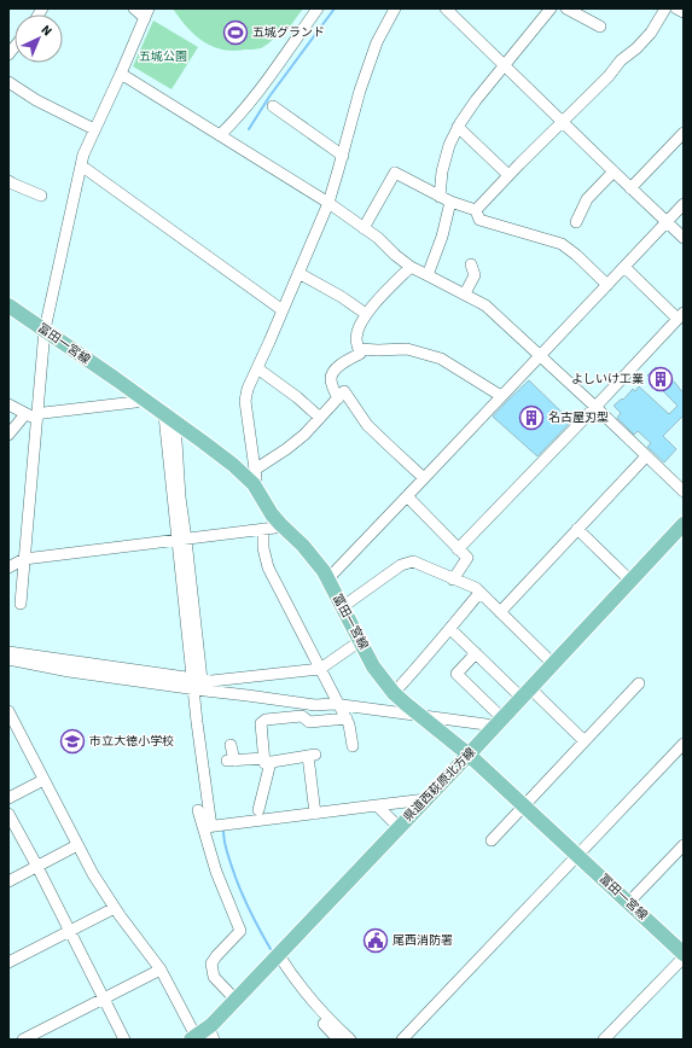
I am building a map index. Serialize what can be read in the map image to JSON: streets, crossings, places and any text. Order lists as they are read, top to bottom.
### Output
{
  "streets": {
    "main road": ["冨田一宮線", "県道西萩原北方線"]
  },
  "crossings": [
    ["冨田一宮線", "県道西萩原北方線"]
  ],
  "parks": ["五城公園"],
  "places": {
    "sports": ["五城グランド"],
    "building": ["よしいけ工業", "名古屋刃型"],
    "school or university": ["市立大徳小学校"],
    "public building": ["尾西消防署"]
  },
  "north": "top right"
}
